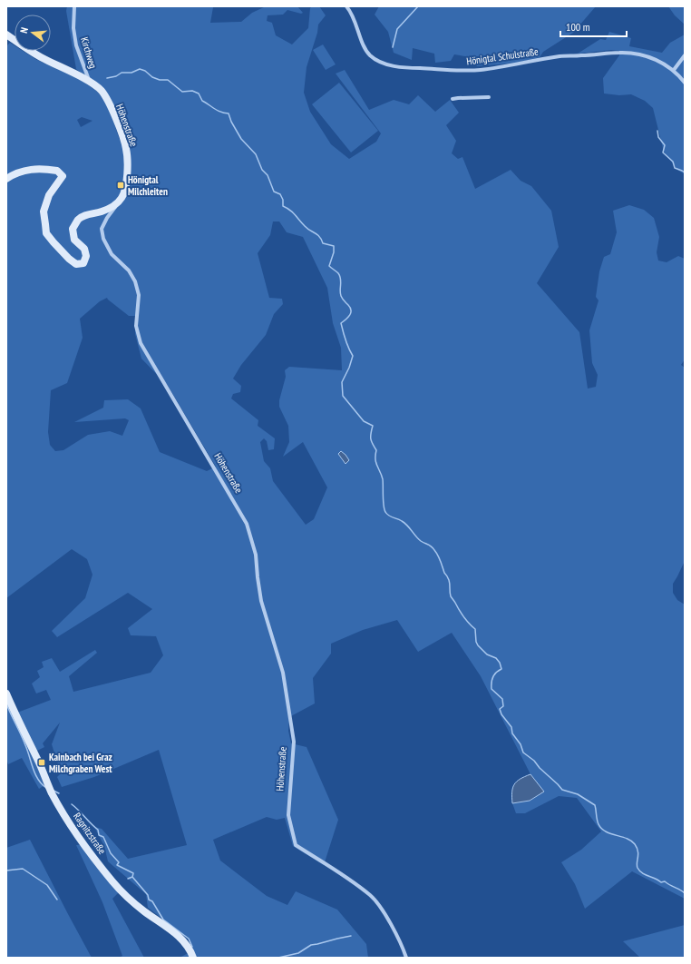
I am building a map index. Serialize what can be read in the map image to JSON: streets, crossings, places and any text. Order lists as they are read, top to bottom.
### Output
{
  "streets": {
    "main road": ["Höhenstraße", "Ragnitzstraße"],
    "street": ["Kirchweg", "Hönigtal Schulstraße"]
  },
  "crossings": [
    ["Kirchweg", "Höhenstraße"]
  ],
  "places": {
    "transit": ["Hönigtal Milchleiten", "Kainbach bei Graz Milchgraben West"]
  },
  "scale_bar": "100 m",
  "north": "left"
}
